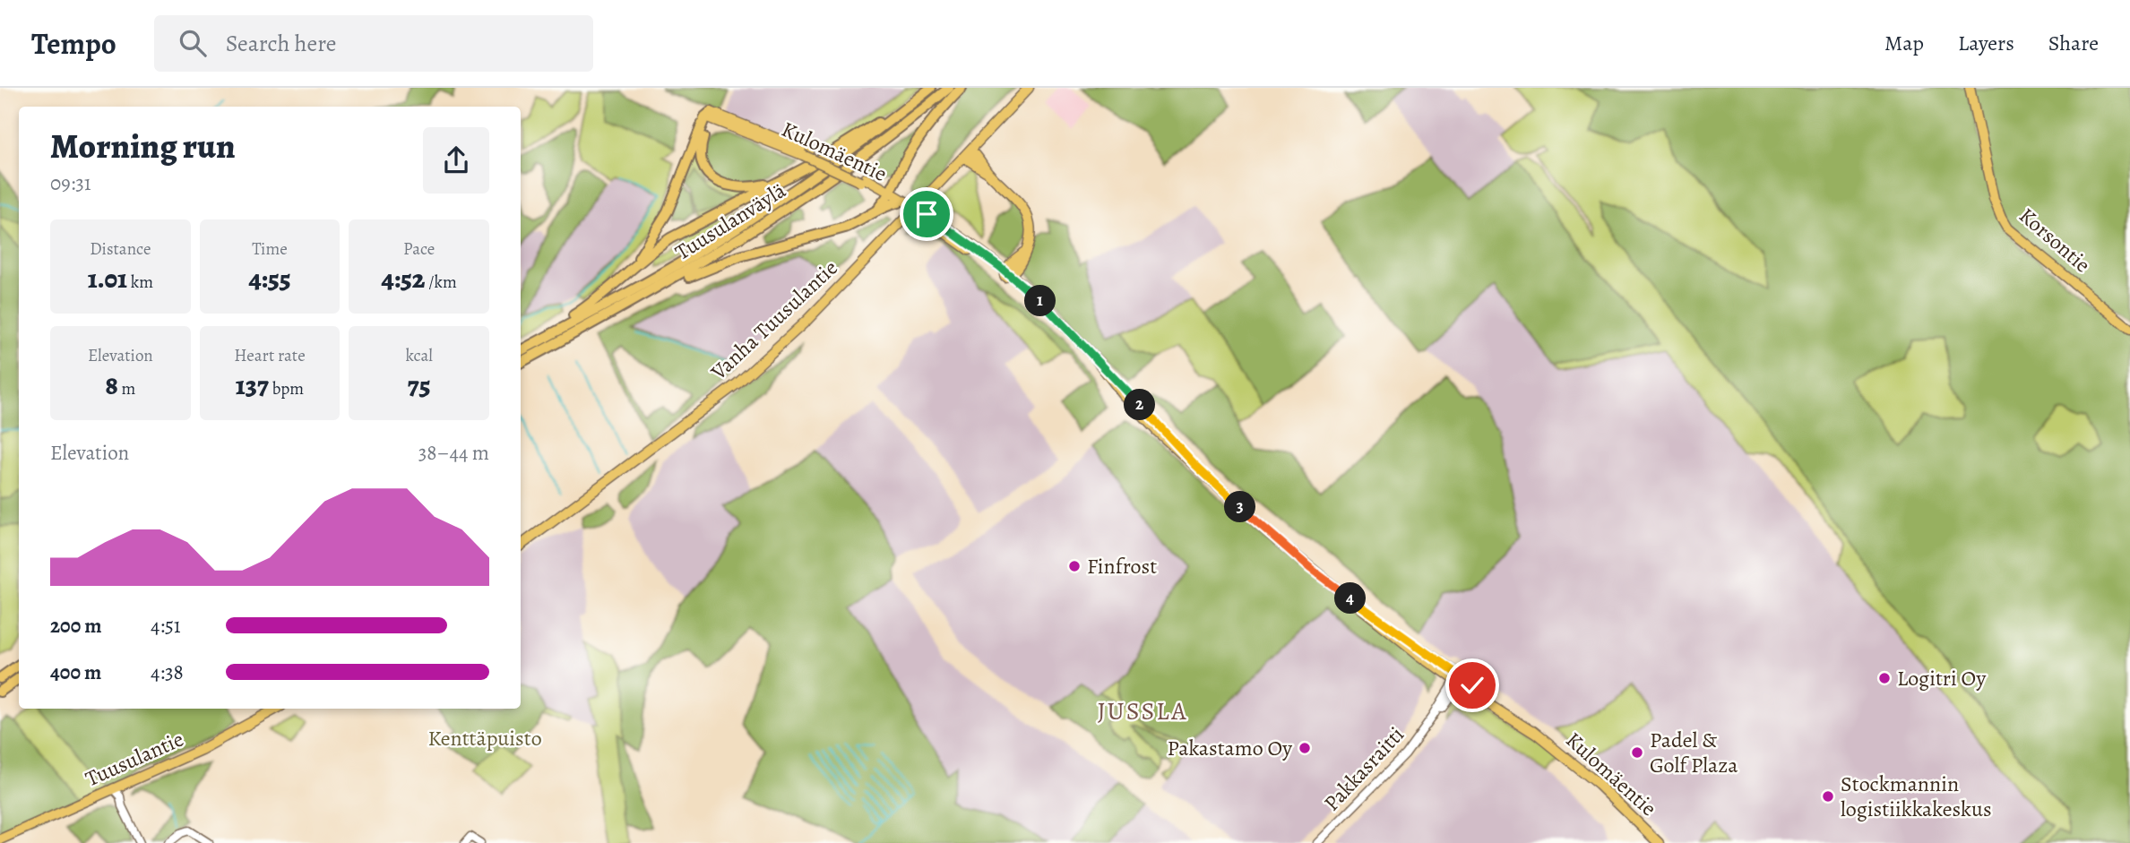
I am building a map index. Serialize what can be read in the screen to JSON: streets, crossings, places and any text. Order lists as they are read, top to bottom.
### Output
{
  "streets": {
    "highway": ["Tuusulanväylä"],
    "main road": [
      "Kulomäentie",
      "Korsontie",
      "Vanha Tuusulantie",
      "Tuusulantie"
    ],
    "street": ["Pakkasraitti"]
  },
  "crossings": [
    ["Kulomäentie", "Pakkasraitti"]
  ],
  "districts": ["JUSSLA"],
  "parks": ["Kenttäpuisto"],
  "places": [
    "Finfrost",
    "Logitri Oy",
    "Pakastamo Oy",
    "Padel & Golf Plaza",
    "Stockmannin logistiikkakeskus"
  ],
  "page": {
    "header": "Tempo",
    "search": "Search here",
    "nav": ["Map", "Layers", "Share"],
    "heading": ["Morning run", "09:31"],
    "stats": [
      ["Distance", "1.01 km"],
      ["Time", "4:55"],
      ["Pace", "4:52 /km"],
      ["Elevation", "8 m"],
      ["Heart rate", "137 bpm"],
      ["kcal", "75"]
    ],
    "pins": [
      "1",
      "2",
      "3",
      "4"
    ],
    "chart": ["Elevation", "38–44 m"],
    "list": [
      {
        "name": "200 m",
        "note": "4:51"
      },
      {
        "name": "400 m",
        "note": "4:38"
      }
    ]
  }
}
